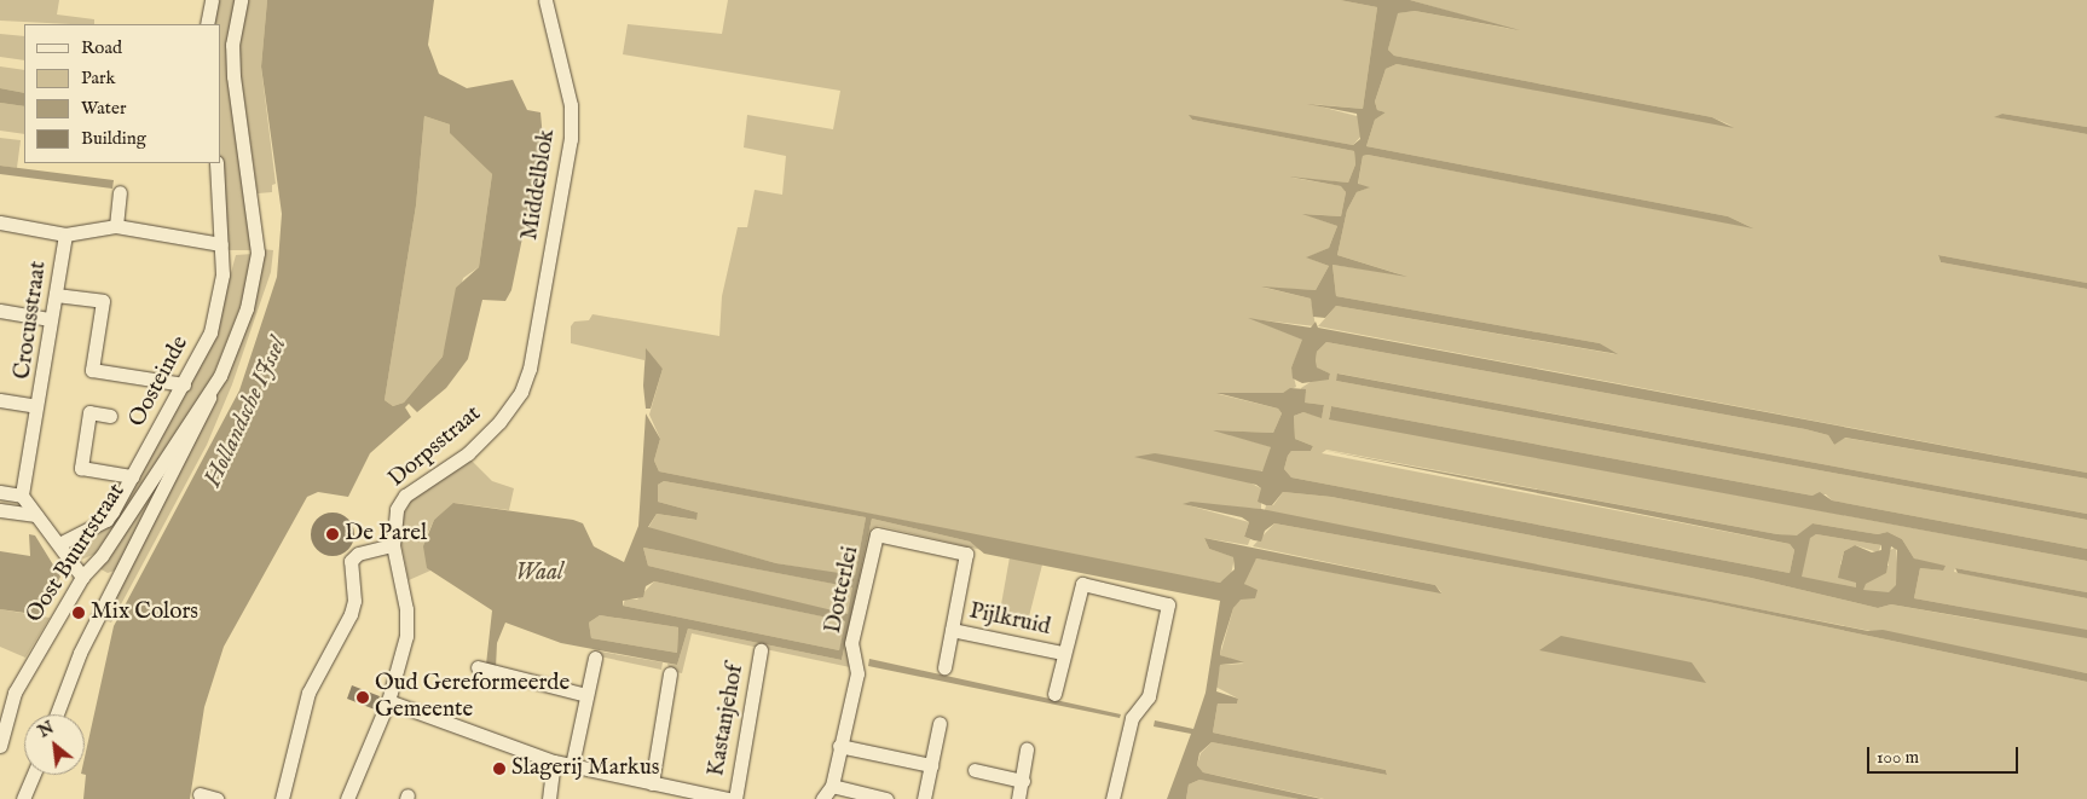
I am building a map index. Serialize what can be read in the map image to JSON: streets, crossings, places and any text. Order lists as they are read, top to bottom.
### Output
{
  "streets": {
    "street": [
      "Middelblok",
      "Crocusstraat",
      "Oosteinde",
      "Dorpsstraat",
      "Oost Buurtstraat",
      "Dotterlei",
      "Pijlkruid",
      "Kastanjehof"
    ]
  },
  "crossings": [
    ["Middelblok", "Dorpsstraat"],
    ["Dotterlei", "Pijlkruid"]
  ],
  "water": ["Hollandsche IJssel", "Waal"],
  "places": [
    "De Parel",
    "Mix Colors",
    "Oud Gereformeerde Gemeente",
    "Slagerij Markus"
  ],
  "legend": [
    "Road",
    "Park",
    "Water",
    "Building"
  ],
  "scale_bar": "100 m",
  "north": "top left"
}
